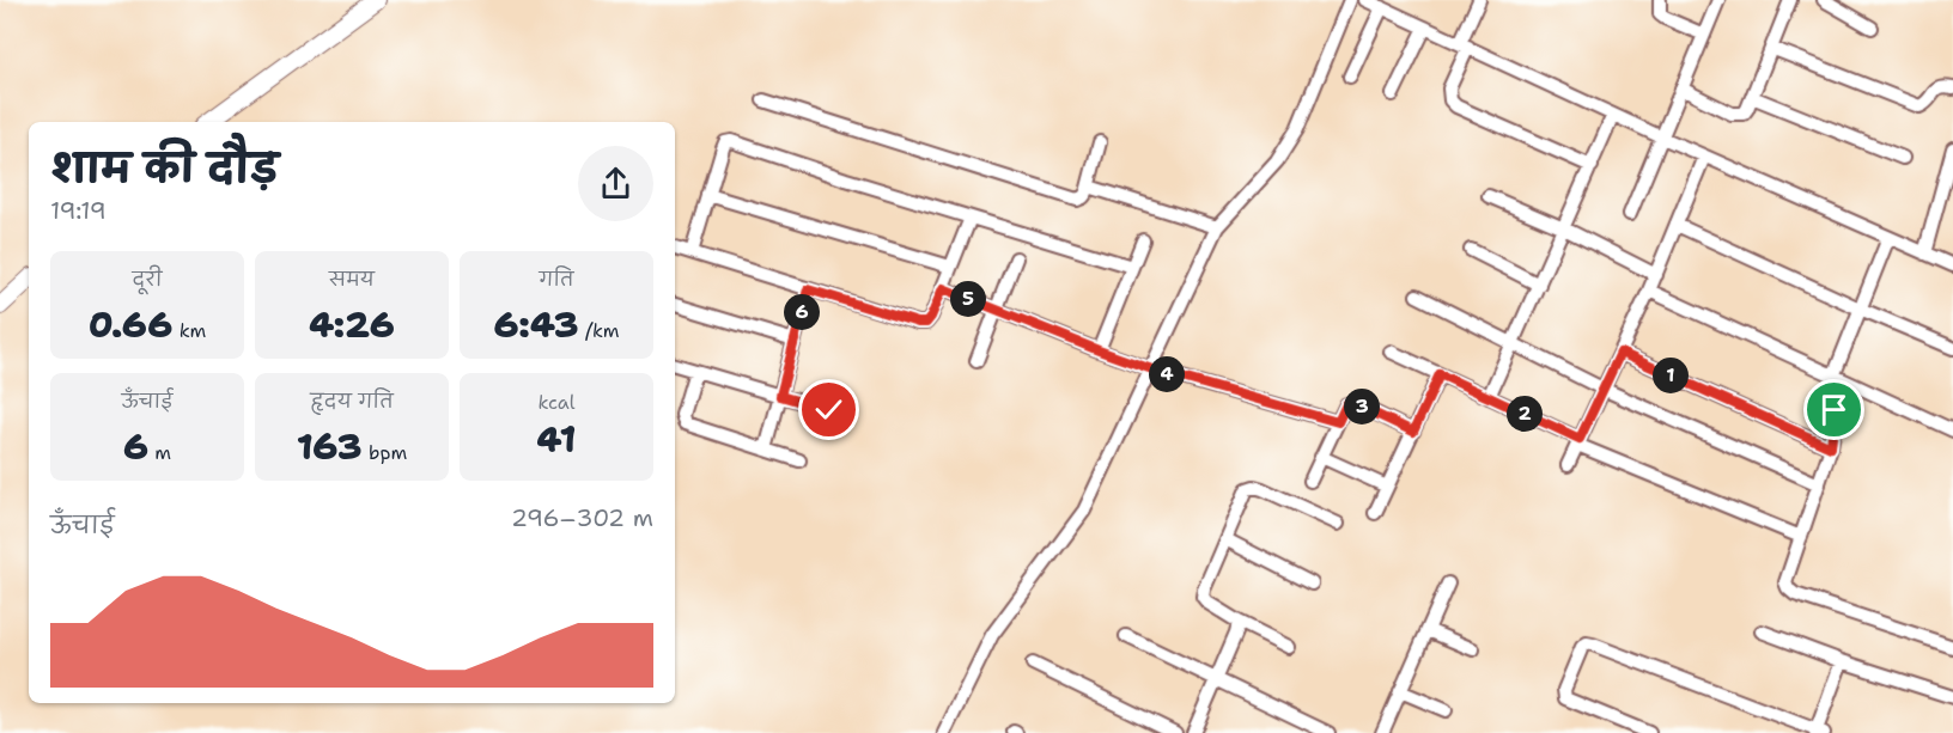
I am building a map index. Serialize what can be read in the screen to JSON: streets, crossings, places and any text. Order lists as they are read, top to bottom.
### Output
{
  "page": {
    "heading": ["शाम की दौड़", "19:19"],
    "stats": [
      ["दूरी", "0.66 km"],
      ["समय", "4:26"],
      ["गति", "6:43 /km"],
      ["ऊँचाई", "6 m"],
      ["हृदय गति", "163 bpm"],
      ["kcal", "41"]
    ],
    "pins": [
      "5",
      "6",
      "4",
      "1",
      "3",
      "2"
    ],
    "chart": ["ऊँचाई", "296–302 m"]
  }
}
